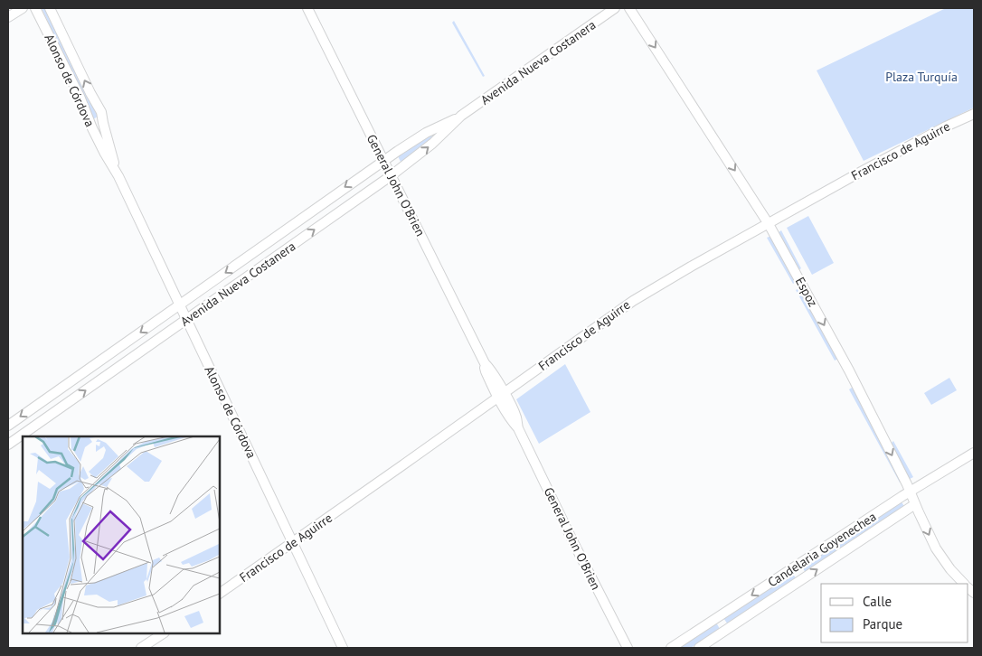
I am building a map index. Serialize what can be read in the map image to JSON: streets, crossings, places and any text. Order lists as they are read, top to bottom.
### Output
{
  "streets": {
    "street": [
      "Avenida Nueva Costanera",
      "Alonso de Córdova",
      "Francisco de Aguirre",
      "General John O'Brien",
      "Espoz",
      "Candelaria Goyenechea"
    ]
  },
  "crossings": [
    ["Avenida Nueva Costanera", "Alonso de Córdova"],
    ["Avenida Nueva Costanera", "General John O'Brien"],
    ["Alonso de Córdova", "Francisco de Aguirre"],
    ["Francisco de Aguirre", "General John O'Brien"],
    ["Francisco de Aguirre", "Espoz"],
    ["Espoz", "Candelaria Goyenechea"]
  ],
  "one_way": ["Espoz"],
  "parks": ["Plaza Turquía"],
  "legend": ["Calle", "Parque"]
}
